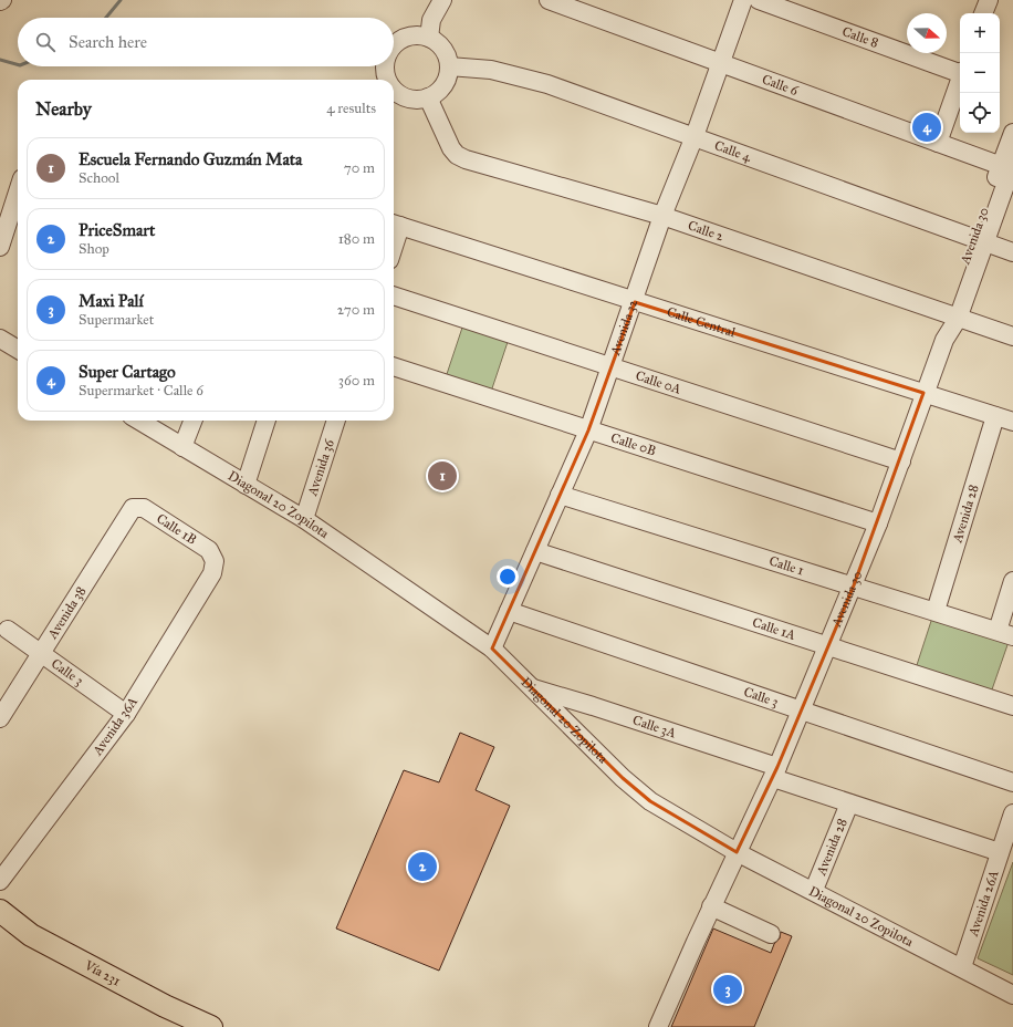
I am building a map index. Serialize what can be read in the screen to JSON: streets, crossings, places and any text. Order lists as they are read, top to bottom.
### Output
{
  "streets": {
    "main road": ["Vía 231"],
    "street": [
      "Calle 8",
      "Calle 6",
      "Calle 4",
      "Calle 2",
      "Avenida 30",
      "Calle Central",
      "Avenida 32",
      "Calle 0A",
      "Calle 0B",
      "Avenida 36",
      "Diagonal 20 Zopilota",
      "Avenida 28",
      "Calle 1B",
      "Calle 1",
      "Avenida 38",
      "Calle 1A",
      "Calle 3",
      "Avenida 36A",
      "Calle 3A",
      "Avenida 26A"
    ]
  },
  "crossings": [
    ["Calle 6", "Avenida 30"],
    ["Calle 6", "Avenida 32"],
    ["Calle 4", "Avenida 30"],
    ["Calle 4", "Avenida 32"],
    ["Calle 2", "Avenida 30"],
    ["Calle 2", "Avenida 32"],
    ["Avenida 30", "Calle Central"],
    ["Avenida 30", "Calle 0A"],
    ["Avenida 30", "Calle 0B"],
    ["Avenida 30", "Diagonal 20 Zopilota"],
    ["Avenida 30", "Calle 1"],
    ["Avenida 30", "Calle 1A"],
    ["Avenida 30", "Calle 3"],
    ["Avenida 30", "Calle 3A"],
    ["Calle Central", "Avenida 32"],
    ["Calle Central", "Avenida 28"],
    ["Avenida 32", "Calle 0A"],
    ["Avenida 32", "Calle 0B"],
    ["Avenida 32", "Diagonal 20 Zopilota"],
    ["Avenida 32", "Calle 1"],
    ["Avenida 32", "Calle 1A"],
    ["Avenida 32", "Calle 3"],
    ["Avenida 36", "Diagonal 20 Zopilota"],
    ["Diagonal 20 Zopilota", "Avenida 28"],
    ["Diagonal 20 Zopilota", "Calle 3A"],
    ["Diagonal 20 Zopilota", "Avenida 26A"],
    ["Avenida 28", "Calle 1"],
    ["Avenida 28", "Calle 3A"],
    ["Calle 1B", "Avenida 38"],
    ["Calle 1B", "Avenida 36A"],
    ["Avenida 38", "Calle 3"],
    ["Calle 3", "Avenida 36A"],
    ["Calle 3A", "Avenida 26A"]
  ],
  "north": "right",
  "page": {
    "map_buttons": ["+", "−"],
    "search": "Search here",
    "heading": ["Nearby", "4 results"],
    "pins": [
      "4",
      "1",
      "2",
      "3"
    ],
    "list": [
      {
        "mark": "1",
        "name": "Escuela Fernando Guzmán Mata",
        "note": "School",
        "value": "70 m"
      },
      {
        "mark": "2",
        "name": "PriceSmart",
        "note": "Shop",
        "value": "180 m"
      },
      {
        "mark": "3",
        "name": "Maxi Palí",
        "note": "Supermarket",
        "value": "270 m"
      },
      {
        "mark": "4",
        "name": "Super Cartago",
        "note": "Supermarket · Calle 6",
        "value": "360 m"
      }
    ]
  }
}
